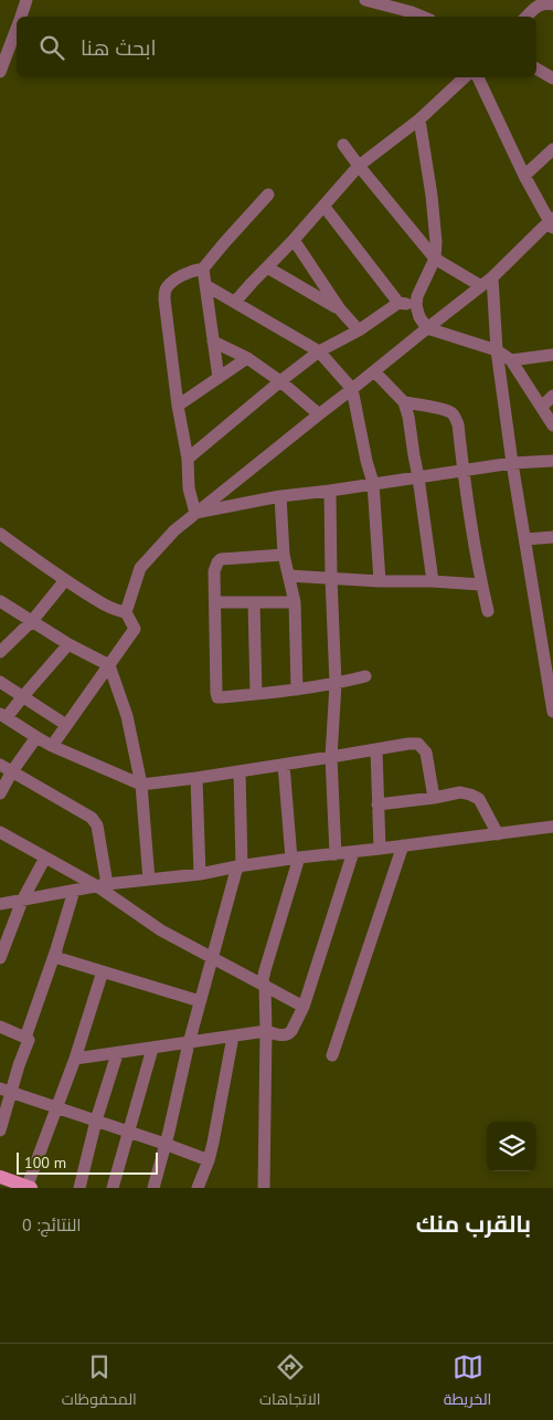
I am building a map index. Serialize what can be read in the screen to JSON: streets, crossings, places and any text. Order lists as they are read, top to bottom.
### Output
{
  "scale_bar": "100 m",
  "page": {
    "search": "ابحث هنا",
    "scale": "100 m",
    "heading": ["بالقرب منك", "النتائج: 0"],
    "nav": ["الخريطة", "الاتجاهات", "المحفوظات"]
  }
}
